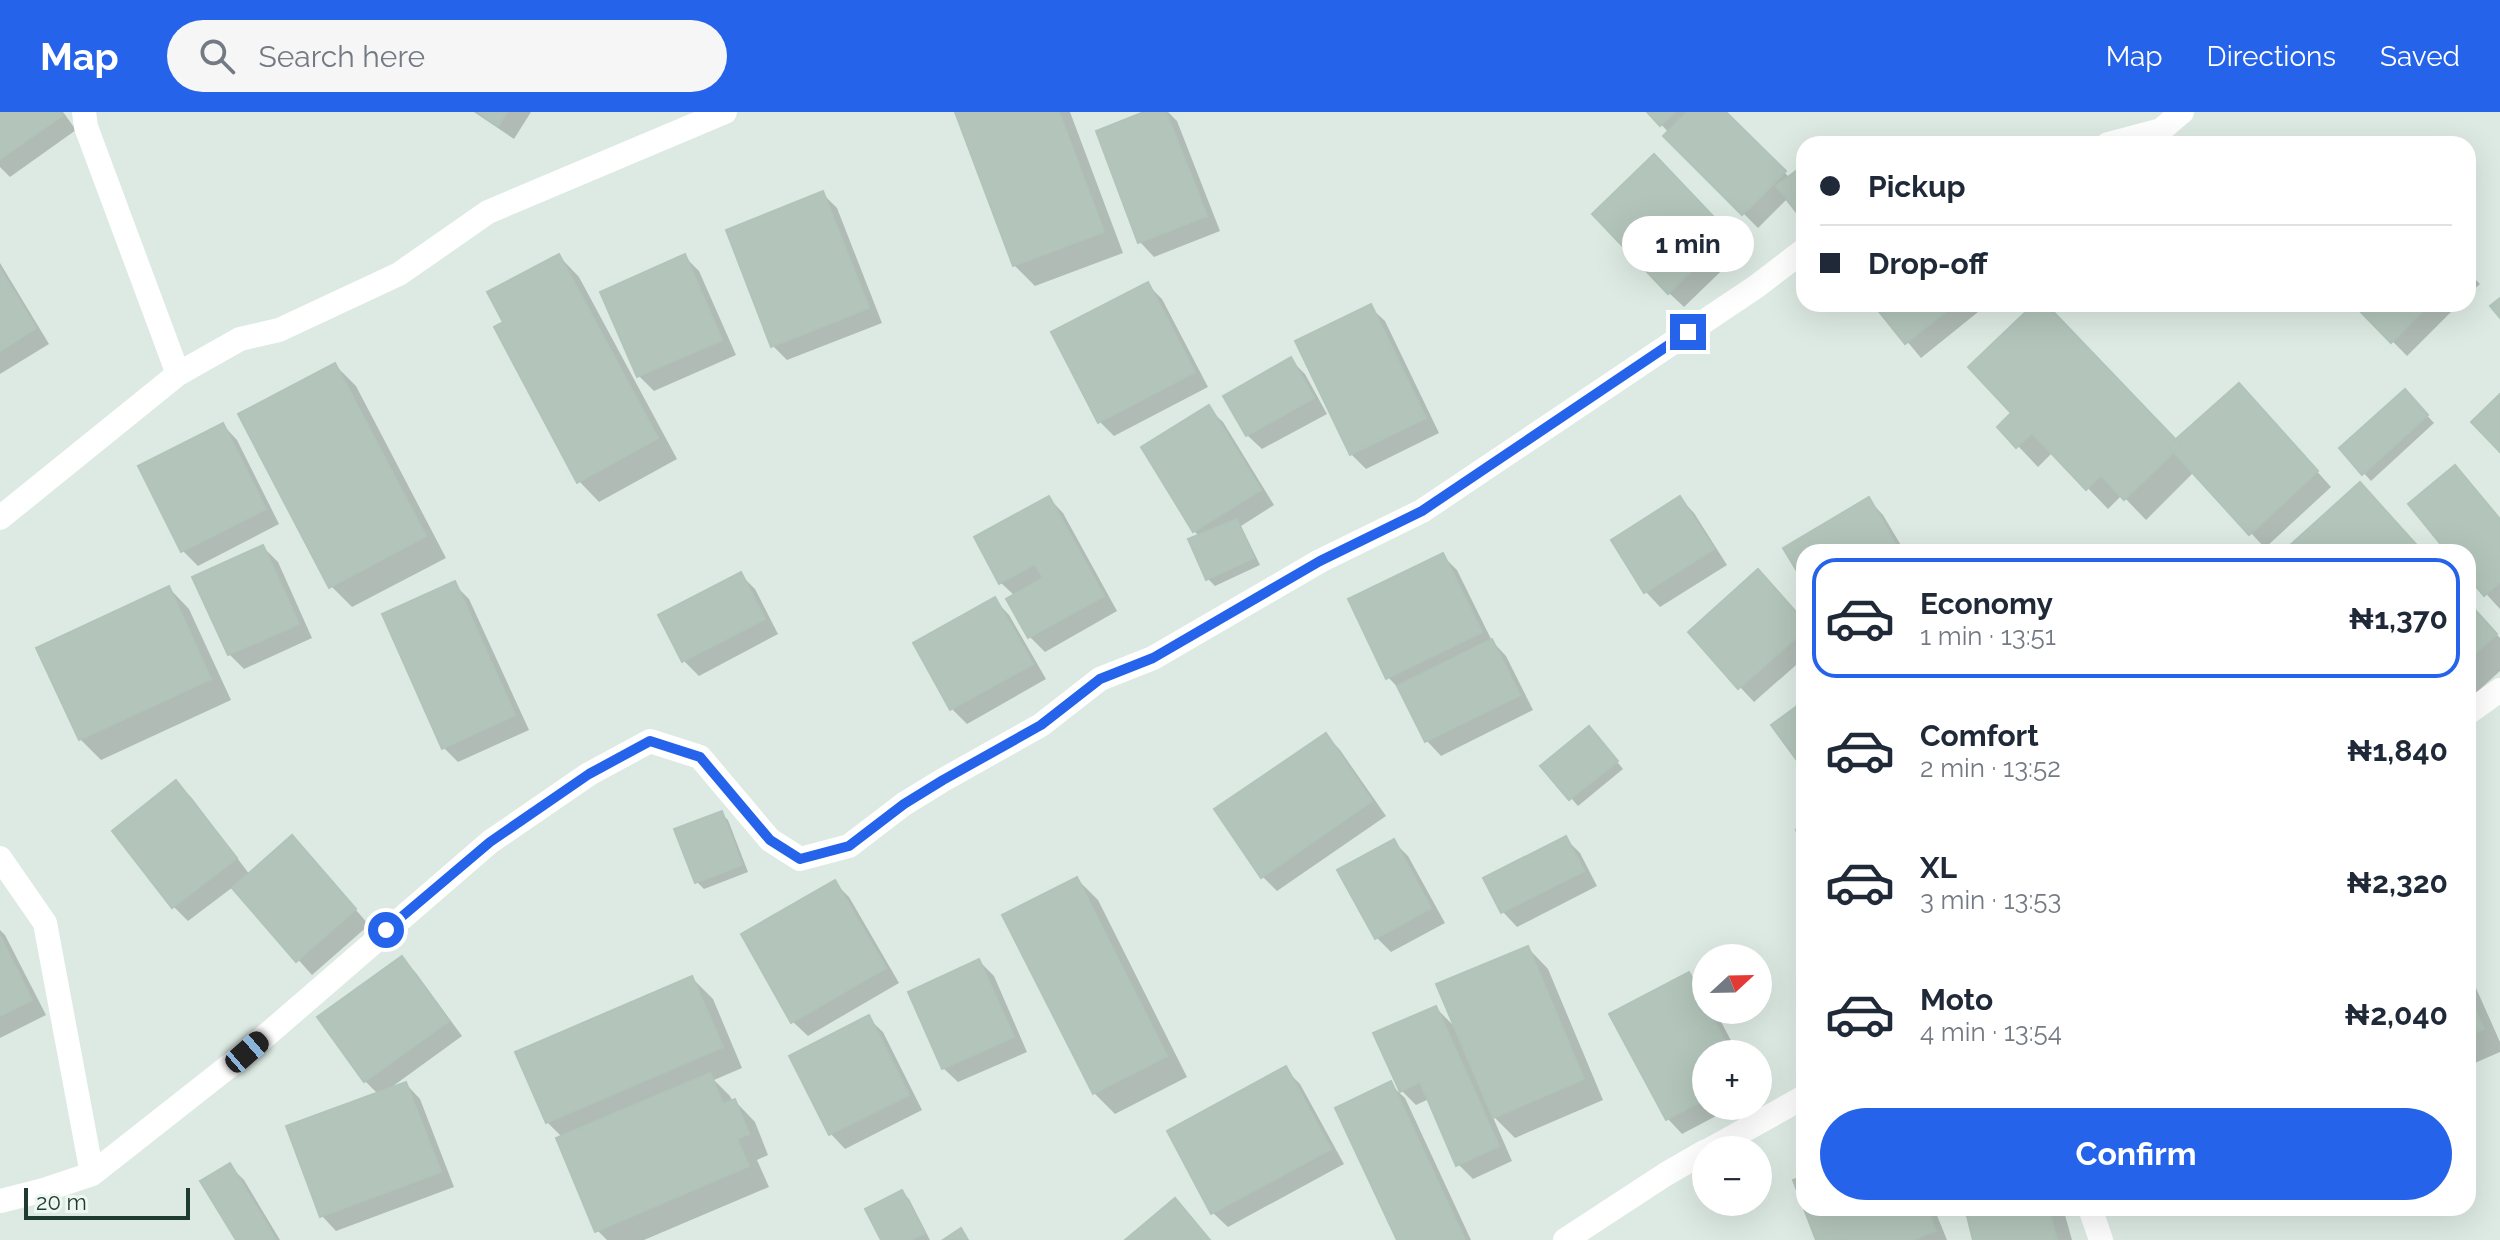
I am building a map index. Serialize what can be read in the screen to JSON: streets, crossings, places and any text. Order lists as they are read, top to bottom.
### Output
{
  "scale_bar": "20 m",
  "north": "right",
  "page": {
    "header": "Map",
    "search": "Search here",
    "nav": ["Map", "Directions", "Saved"],
    "banner": ["Pickup", "Drop-off"],
    "bubble": "1 min",
    "list": [
      {
        "name": "Economy",
        "note": "1 min · 13:51",
        "value": "₦1,370"
      },
      {
        "name": "Comfort",
        "note": "2 min · 13:52",
        "value": "₦1,840"
      },
      {
        "name": "XL",
        "note": "3 min · 13:53",
        "value": "₦2,320"
      },
      {
        "name": "Moto",
        "note": "4 min · 13:54",
        "value": "₦2,040"
      }
    ],
    "map_buttons": ["+", "−"],
    "buttons": "Confirm",
    "scale": "20 m"
  }
}
